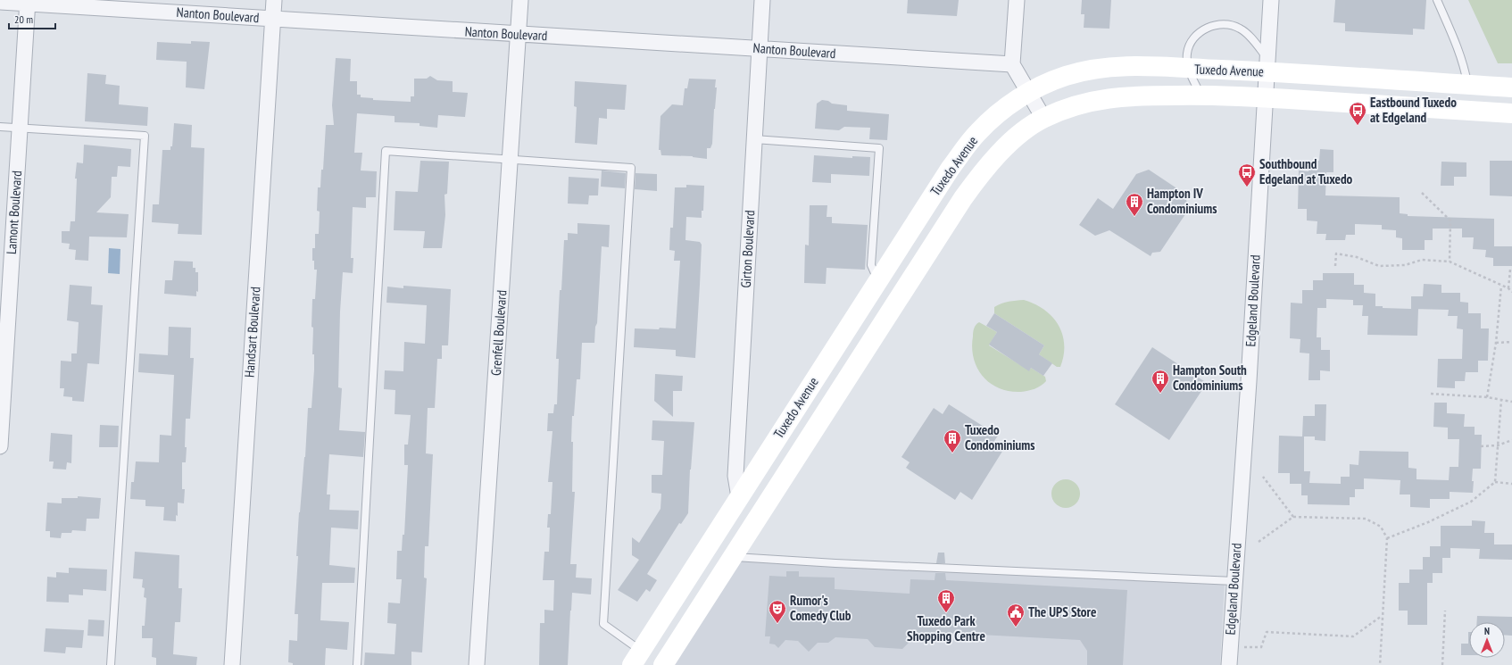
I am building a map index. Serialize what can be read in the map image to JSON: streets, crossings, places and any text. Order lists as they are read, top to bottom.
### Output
{
  "streets": {
    "main road": ["Tuxedo Avenue"],
    "street": [
      "Nanton Boulevard",
      "Lamont Boulevard",
      "Girton Boulevard",
      "Edgeland Boulevard",
      "Handsart Boulevard",
      "Grenfell Boulevard"
    ]
  },
  "crossings": [
    ["Nanton Boulevard", "Lamont Boulevard"],
    ["Nanton Boulevard", "Girton Boulevard"],
    ["Nanton Boulevard", "Handsart Boulevard"],
    ["Nanton Boulevard", "Grenfell Boulevard"],
    ["Tuxedo Avenue", "Girton Boulevard"],
    ["Tuxedo Avenue", "Edgeland Boulevard"]
  ],
  "places": {
    "bus stop": ["Eastbound Tuxedo at Edgeland", "Southbound Edgeland at Tuxedo"],
    "building": [
      "Hampton IV Condominiums",
      "Hampton South Condominiums",
      "Tuxedo Condominiums",
      "Tuxedo Park Shopping Centre"
    ],
    "theatre": ["Rumor's Comedy Club"],
    "public building": ["The UPS Store"]
  },
  "scale_bar": "20 m",
  "north": "top"
}
